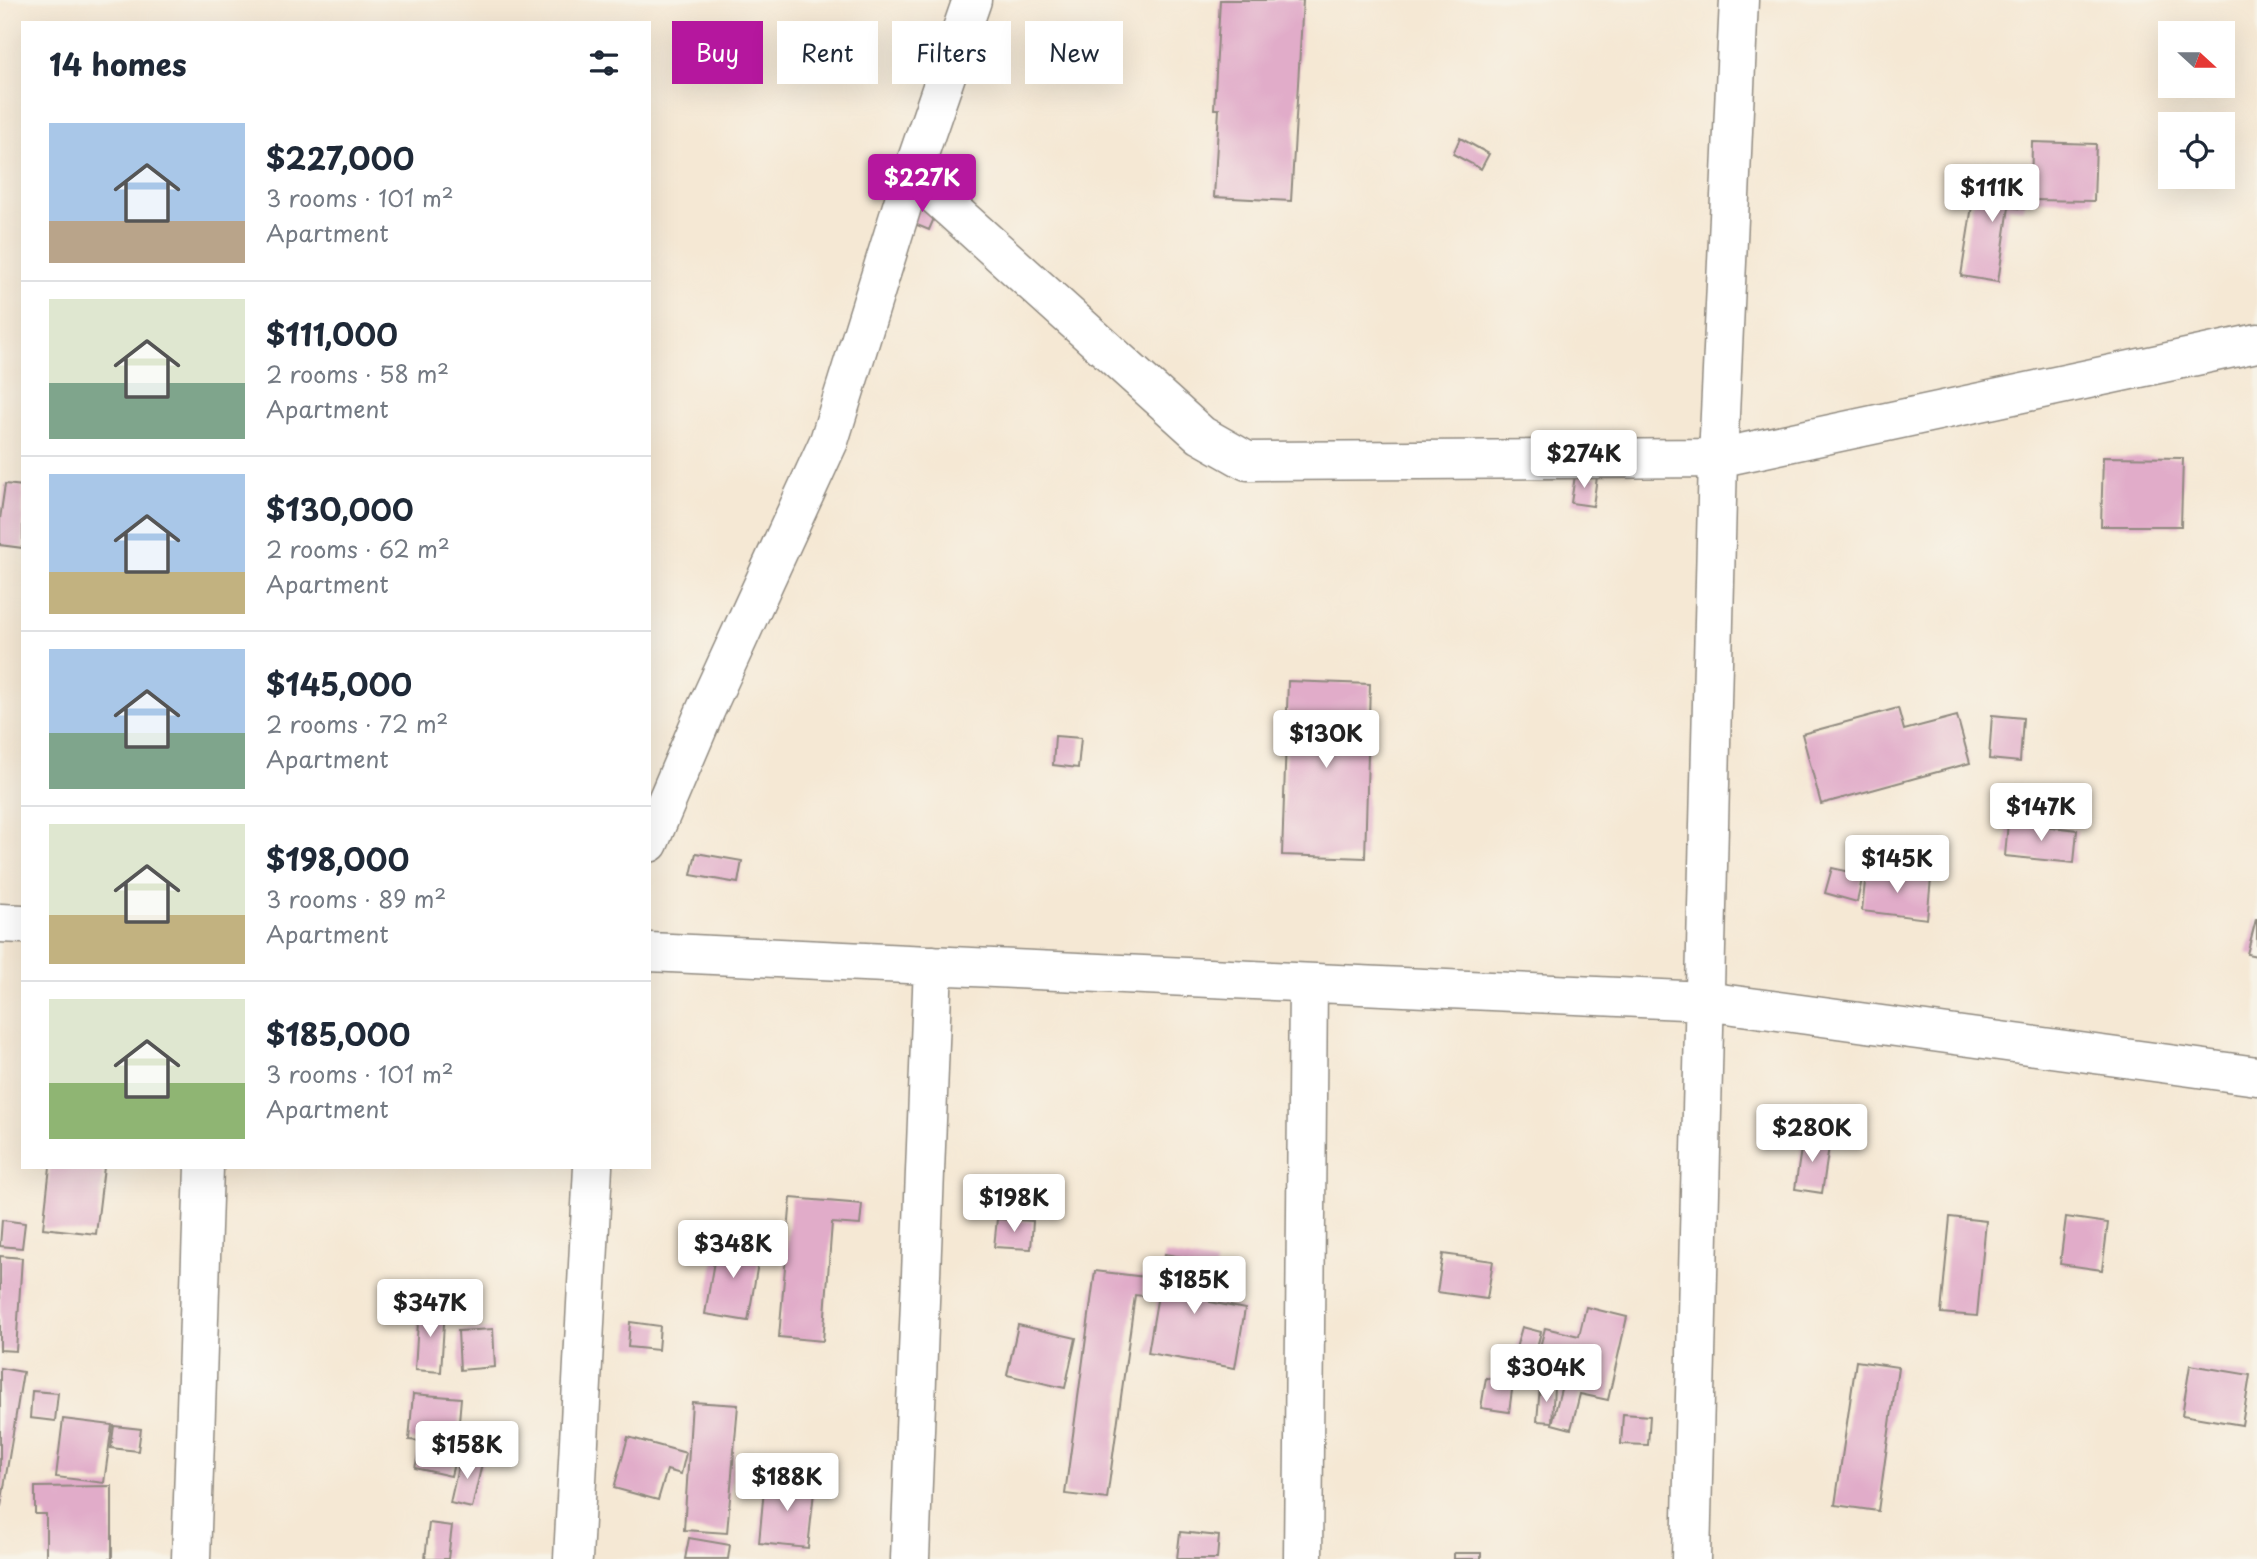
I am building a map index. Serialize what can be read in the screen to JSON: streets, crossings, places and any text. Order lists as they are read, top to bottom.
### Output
{
  "north": "right",
  "page": {
    "chip": [
      "Buy",
      "Rent",
      "Filters",
      "New"
    ],
    "heading": "14 homes",
    "list": [
      {
        "name": "$227,000",
        "note": "3 rooms · 101 m² · Apartment"
      },
      {
        "name": "$111,000",
        "note": "2 rooms · 58 m² · Apartment"
      },
      {
        "name": "$130,000",
        "note": "2 rooms · 62 m² · Apartment"
      },
      {
        "name": "$145,000",
        "note": "2 rooms · 72 m² · Apartment"
      },
      {
        "name": "$198,000",
        "note": "3 rooms · 89 m² · Apartment"
      },
      {
        "name": "$185,000",
        "note": "3 rooms · 101 m² · Apartment"
      }
    ],
    "price": [
      "$227K",
      "$111K",
      "$274K",
      "$130K",
      "$147K",
      "$145K",
      "$280K",
      "$198K",
      "$348K",
      "$185K",
      "$347K",
      "$304K",
      "$158K",
      "$188K"
    ]
  }
}
